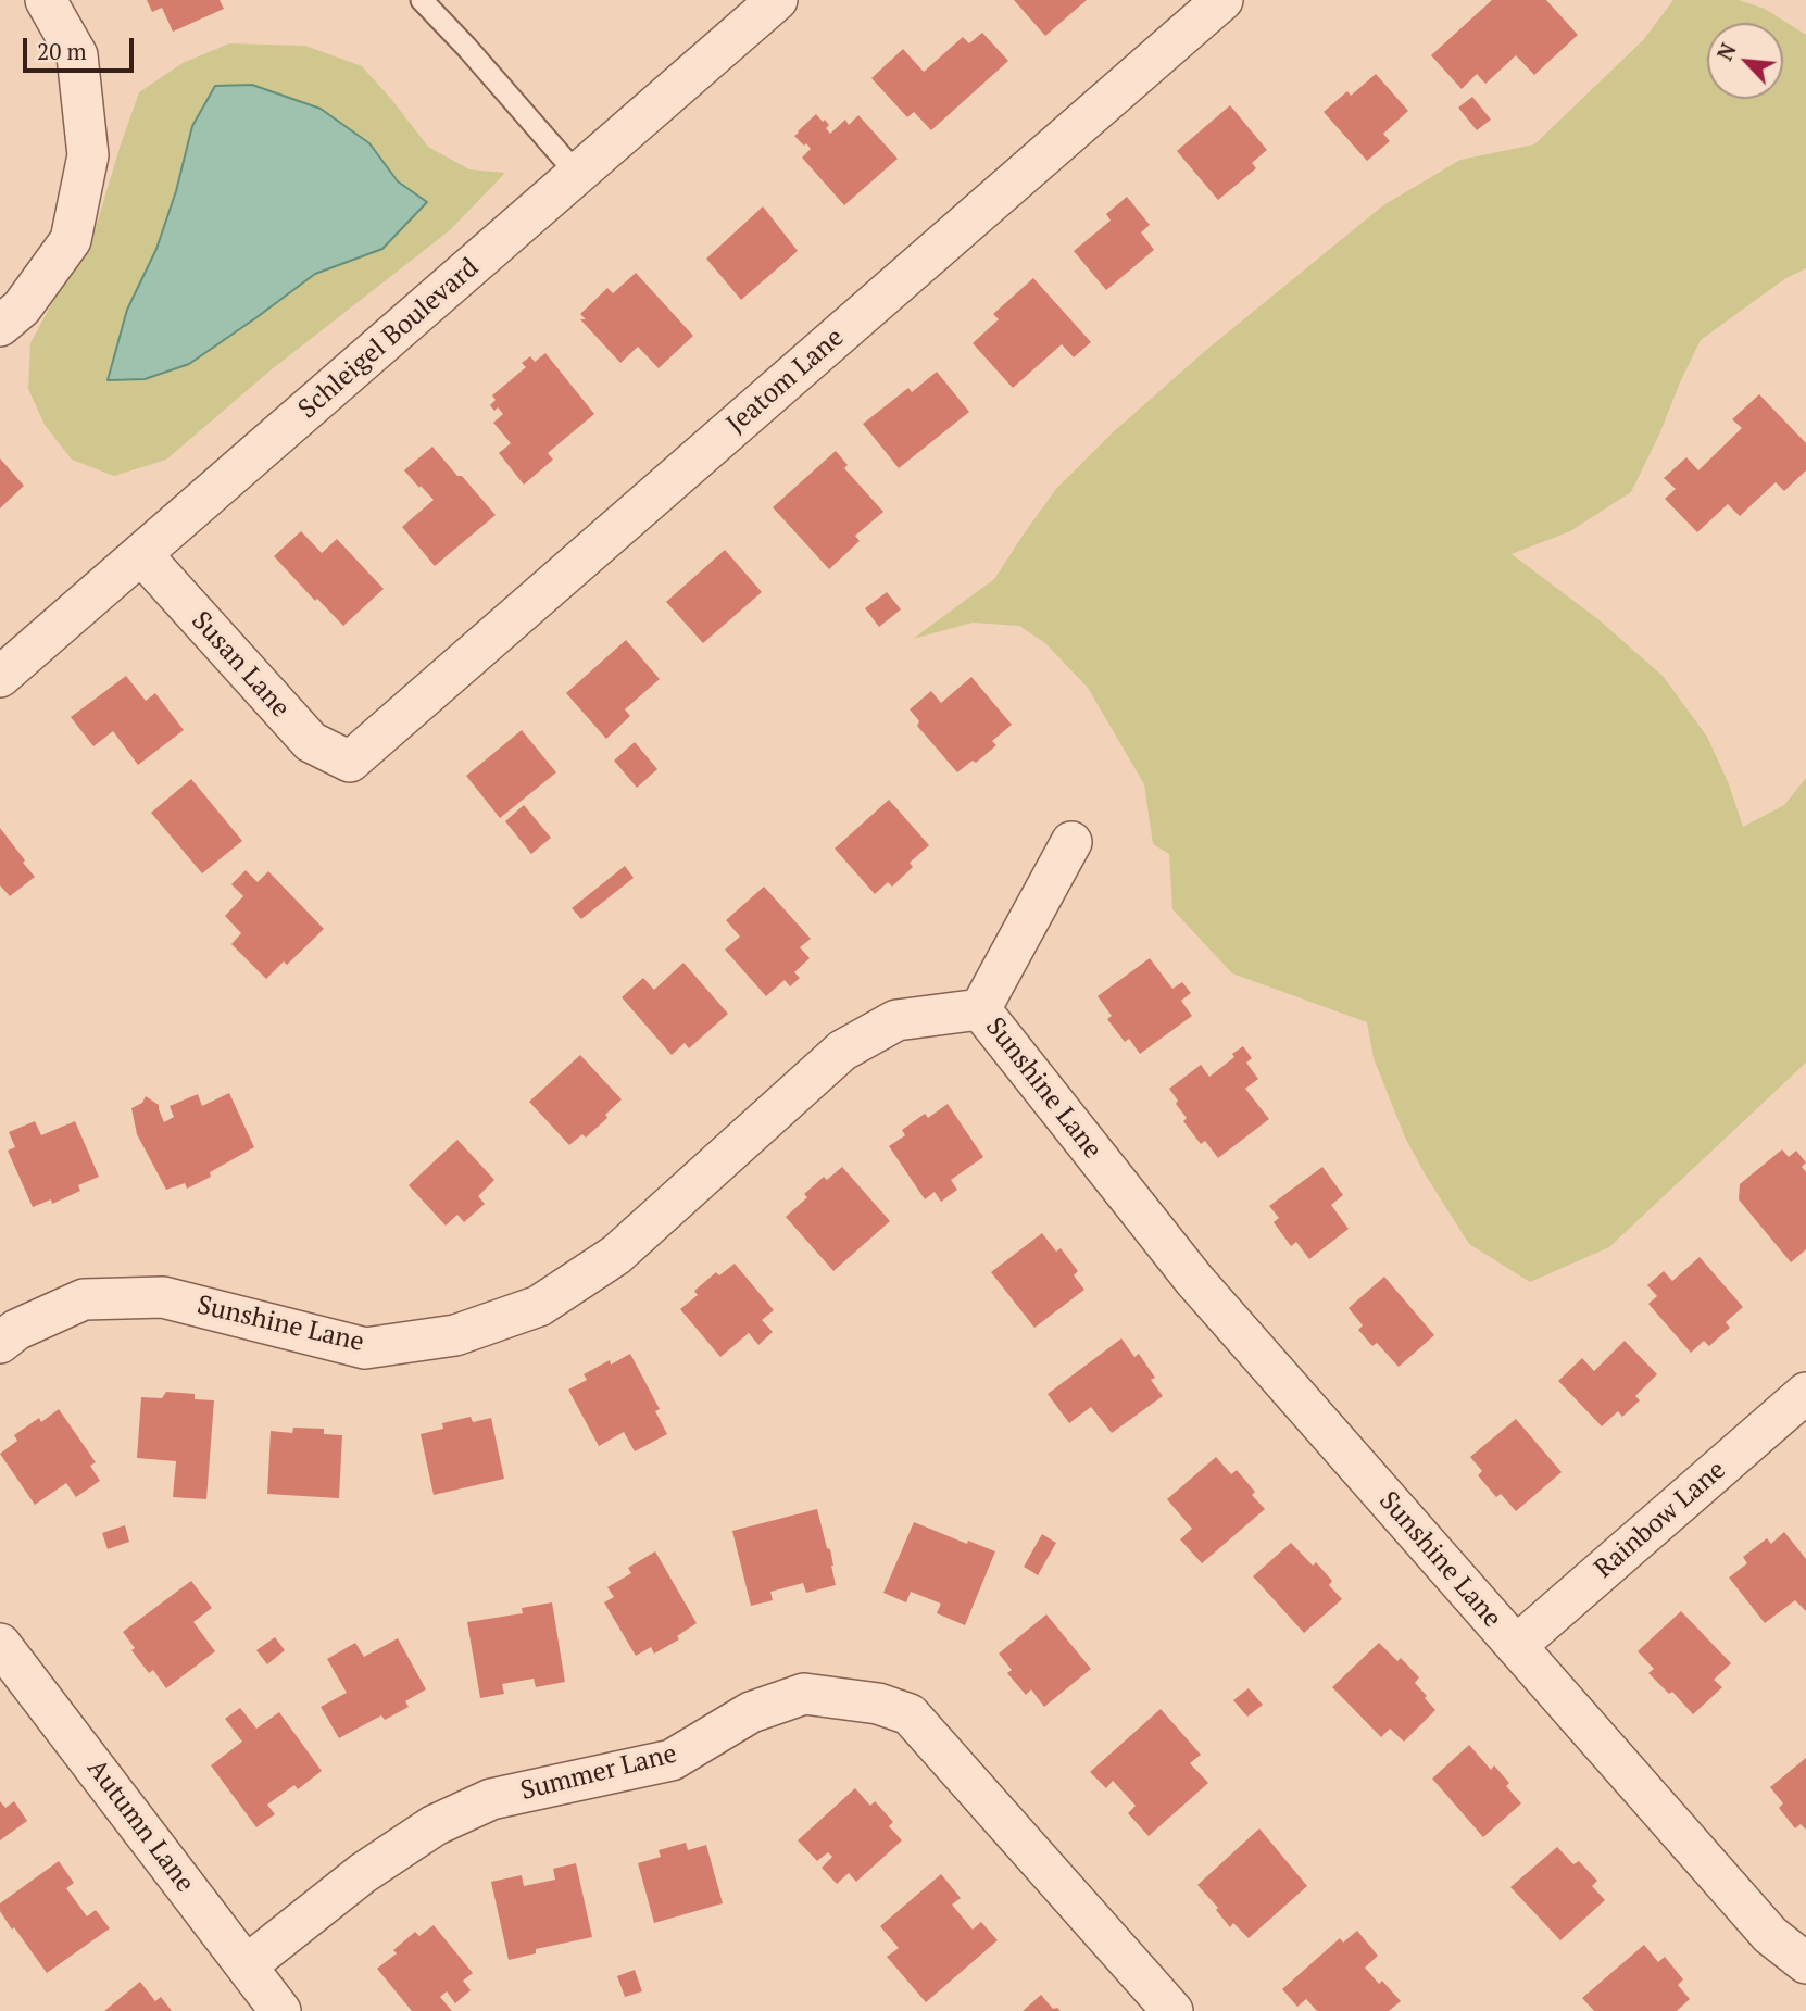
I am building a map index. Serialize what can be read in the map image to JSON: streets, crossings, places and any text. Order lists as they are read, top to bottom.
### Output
{
  "streets": {
    "street": [
      "Schleigel Boulevard",
      "Jeatom Lane",
      "Susan Lane",
      "Sunshine Lane",
      "Rainbow Lane",
      "Summer Lane",
      "Autumn Lane"
    ]
  },
  "crossings": [
    ["Schleigel Boulevard", "Susan Lane"],
    ["Jeatom Lane", "Susan Lane"],
    ["Sunshine Lane", "Rainbow Lane"],
    ["Summer Lane", "Autumn Lane"]
  ],
  "scale_bar": "20 m",
  "north": "top left"
}
